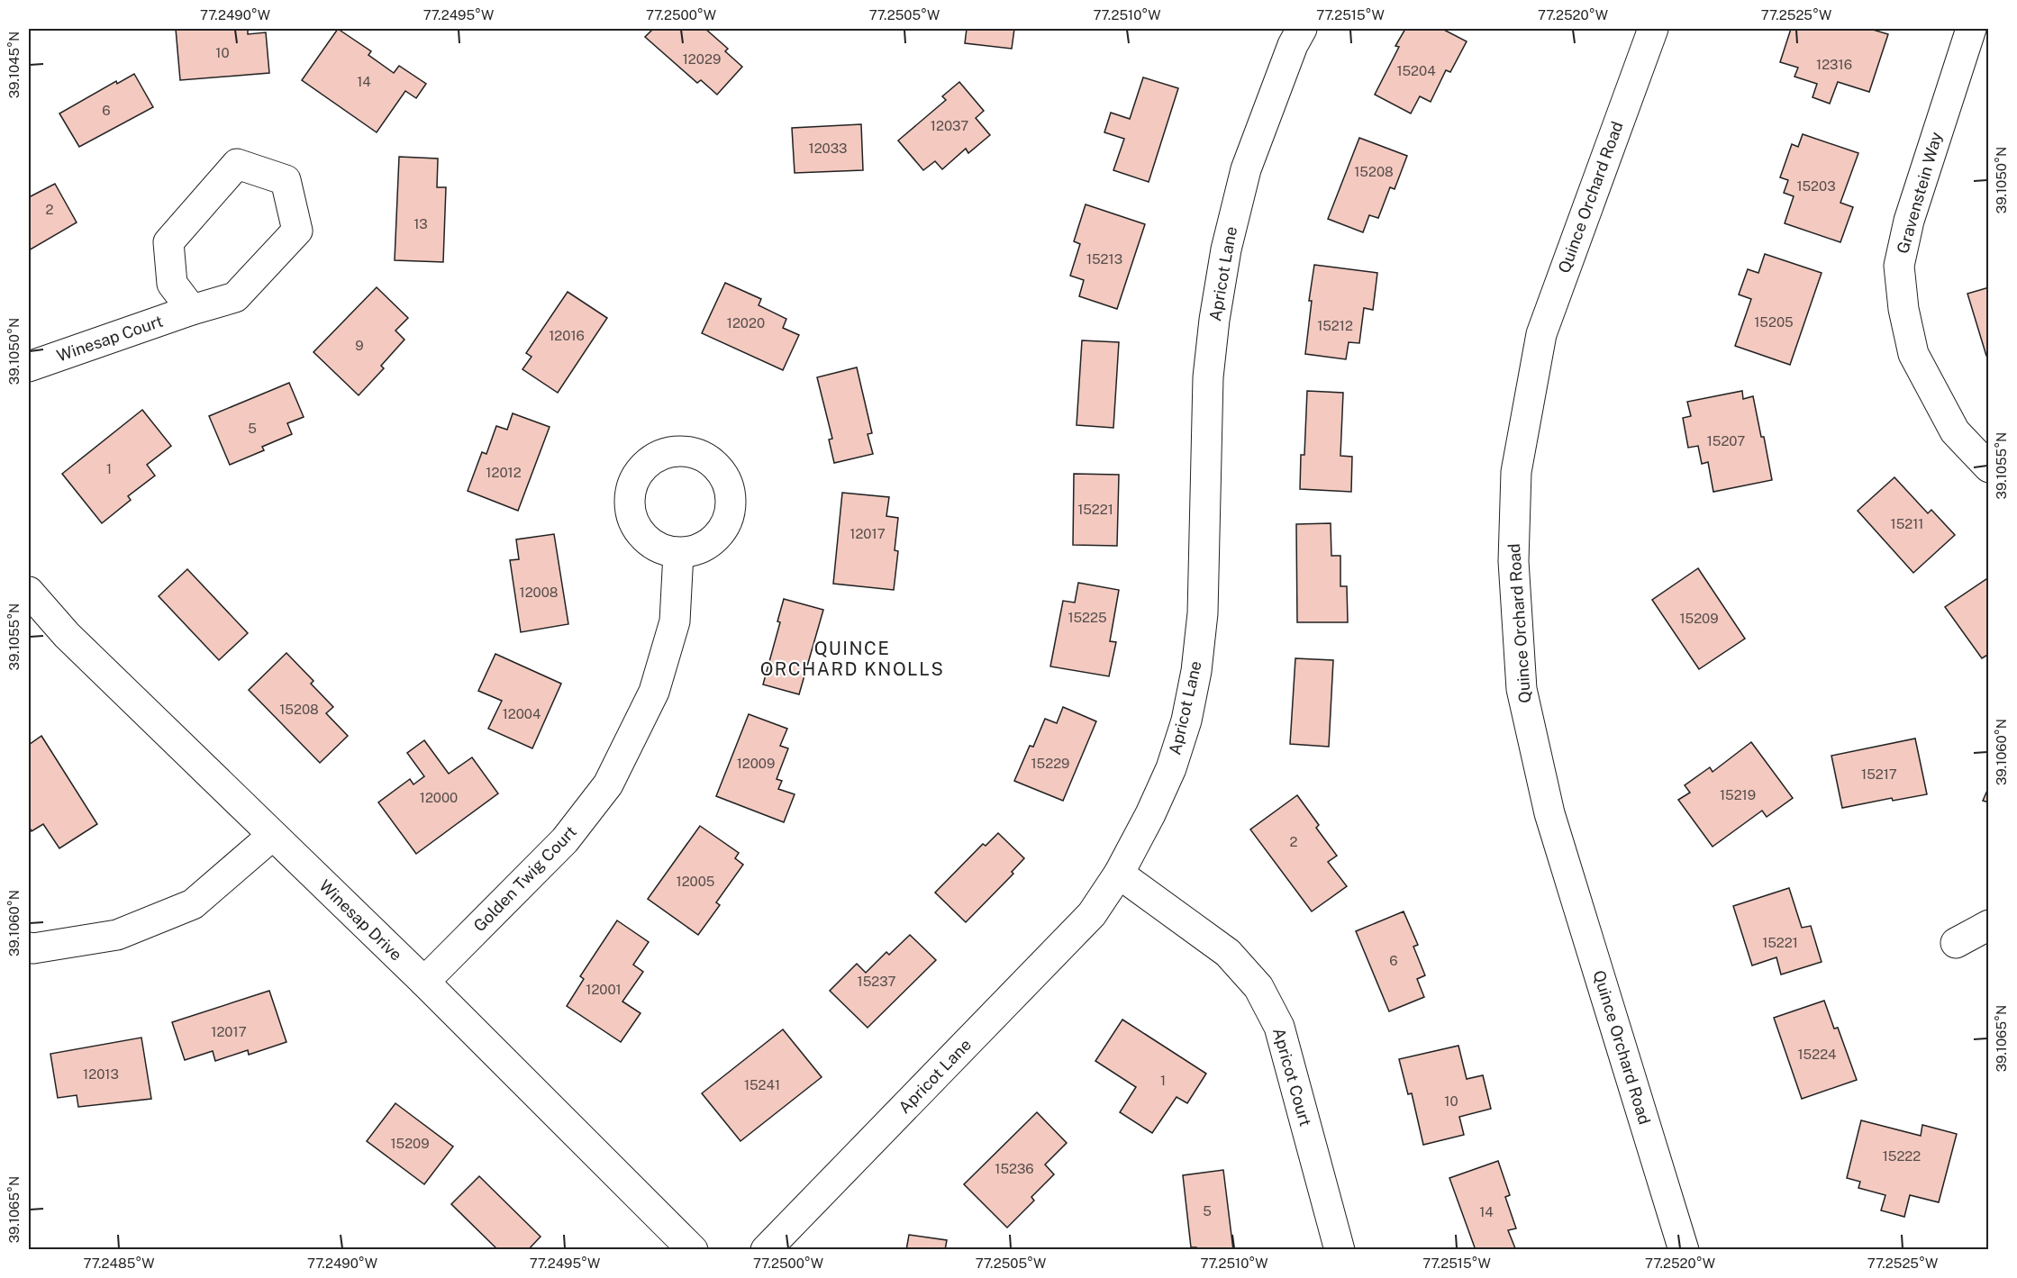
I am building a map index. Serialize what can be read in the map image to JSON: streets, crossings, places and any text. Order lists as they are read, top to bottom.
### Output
{
  "streets": {
    "street": [
      "Gravenstein Way",
      "Quince Orchard Road",
      "Apricot Lane",
      "Winesap Court",
      "Golden Twig Court",
      "Winesap Drive",
      "Apricot Court"
    ]
  },
  "crossings": [
    ["Apricot Lane", "Apricot Court"],
    ["Golden Twig Court", "Winesap Drive"]
  ],
  "districts": ["QUINCE ORCHARD KNOLLS"],
  "house_numbers": [
    "10",
    "12029",
    "12316",
    "15204",
    "14",
    "6",
    "12037",
    "12033",
    "15208",
    "15203",
    "2",
    "13",
    "15213",
    "15205",
    "12020",
    "15212",
    "12016",
    "9",
    "5",
    "15207",
    "1",
    "12012",
    "15221",
    "15211",
    "12017",
    "12008",
    "15225",
    "15209",
    "15208",
    "12004",
    "12009",
    "15229",
    "15217",
    "15219",
    "12000",
    "2",
    "12005",
    "15221",
    "6",
    "15237",
    "12001",
    "12017",
    "15224",
    "12013",
    "1",
    "15241",
    "10",
    "15209",
    "15222",
    "15236",
    "5",
    "14"
  ],
  "coordinates": [
    "77.2490°W",
    "77.2495°W",
    "77.2500°W",
    "77.2505°W",
    "77.2510°W",
    "77.2515°W",
    "77.2520°W",
    "77.2525°W",
    "39.1045°N",
    "39.1050°N",
    "39.1055°N",
    "39.1060°N",
    "39.1065°N",
    "77.2485°W"
  ]
}
